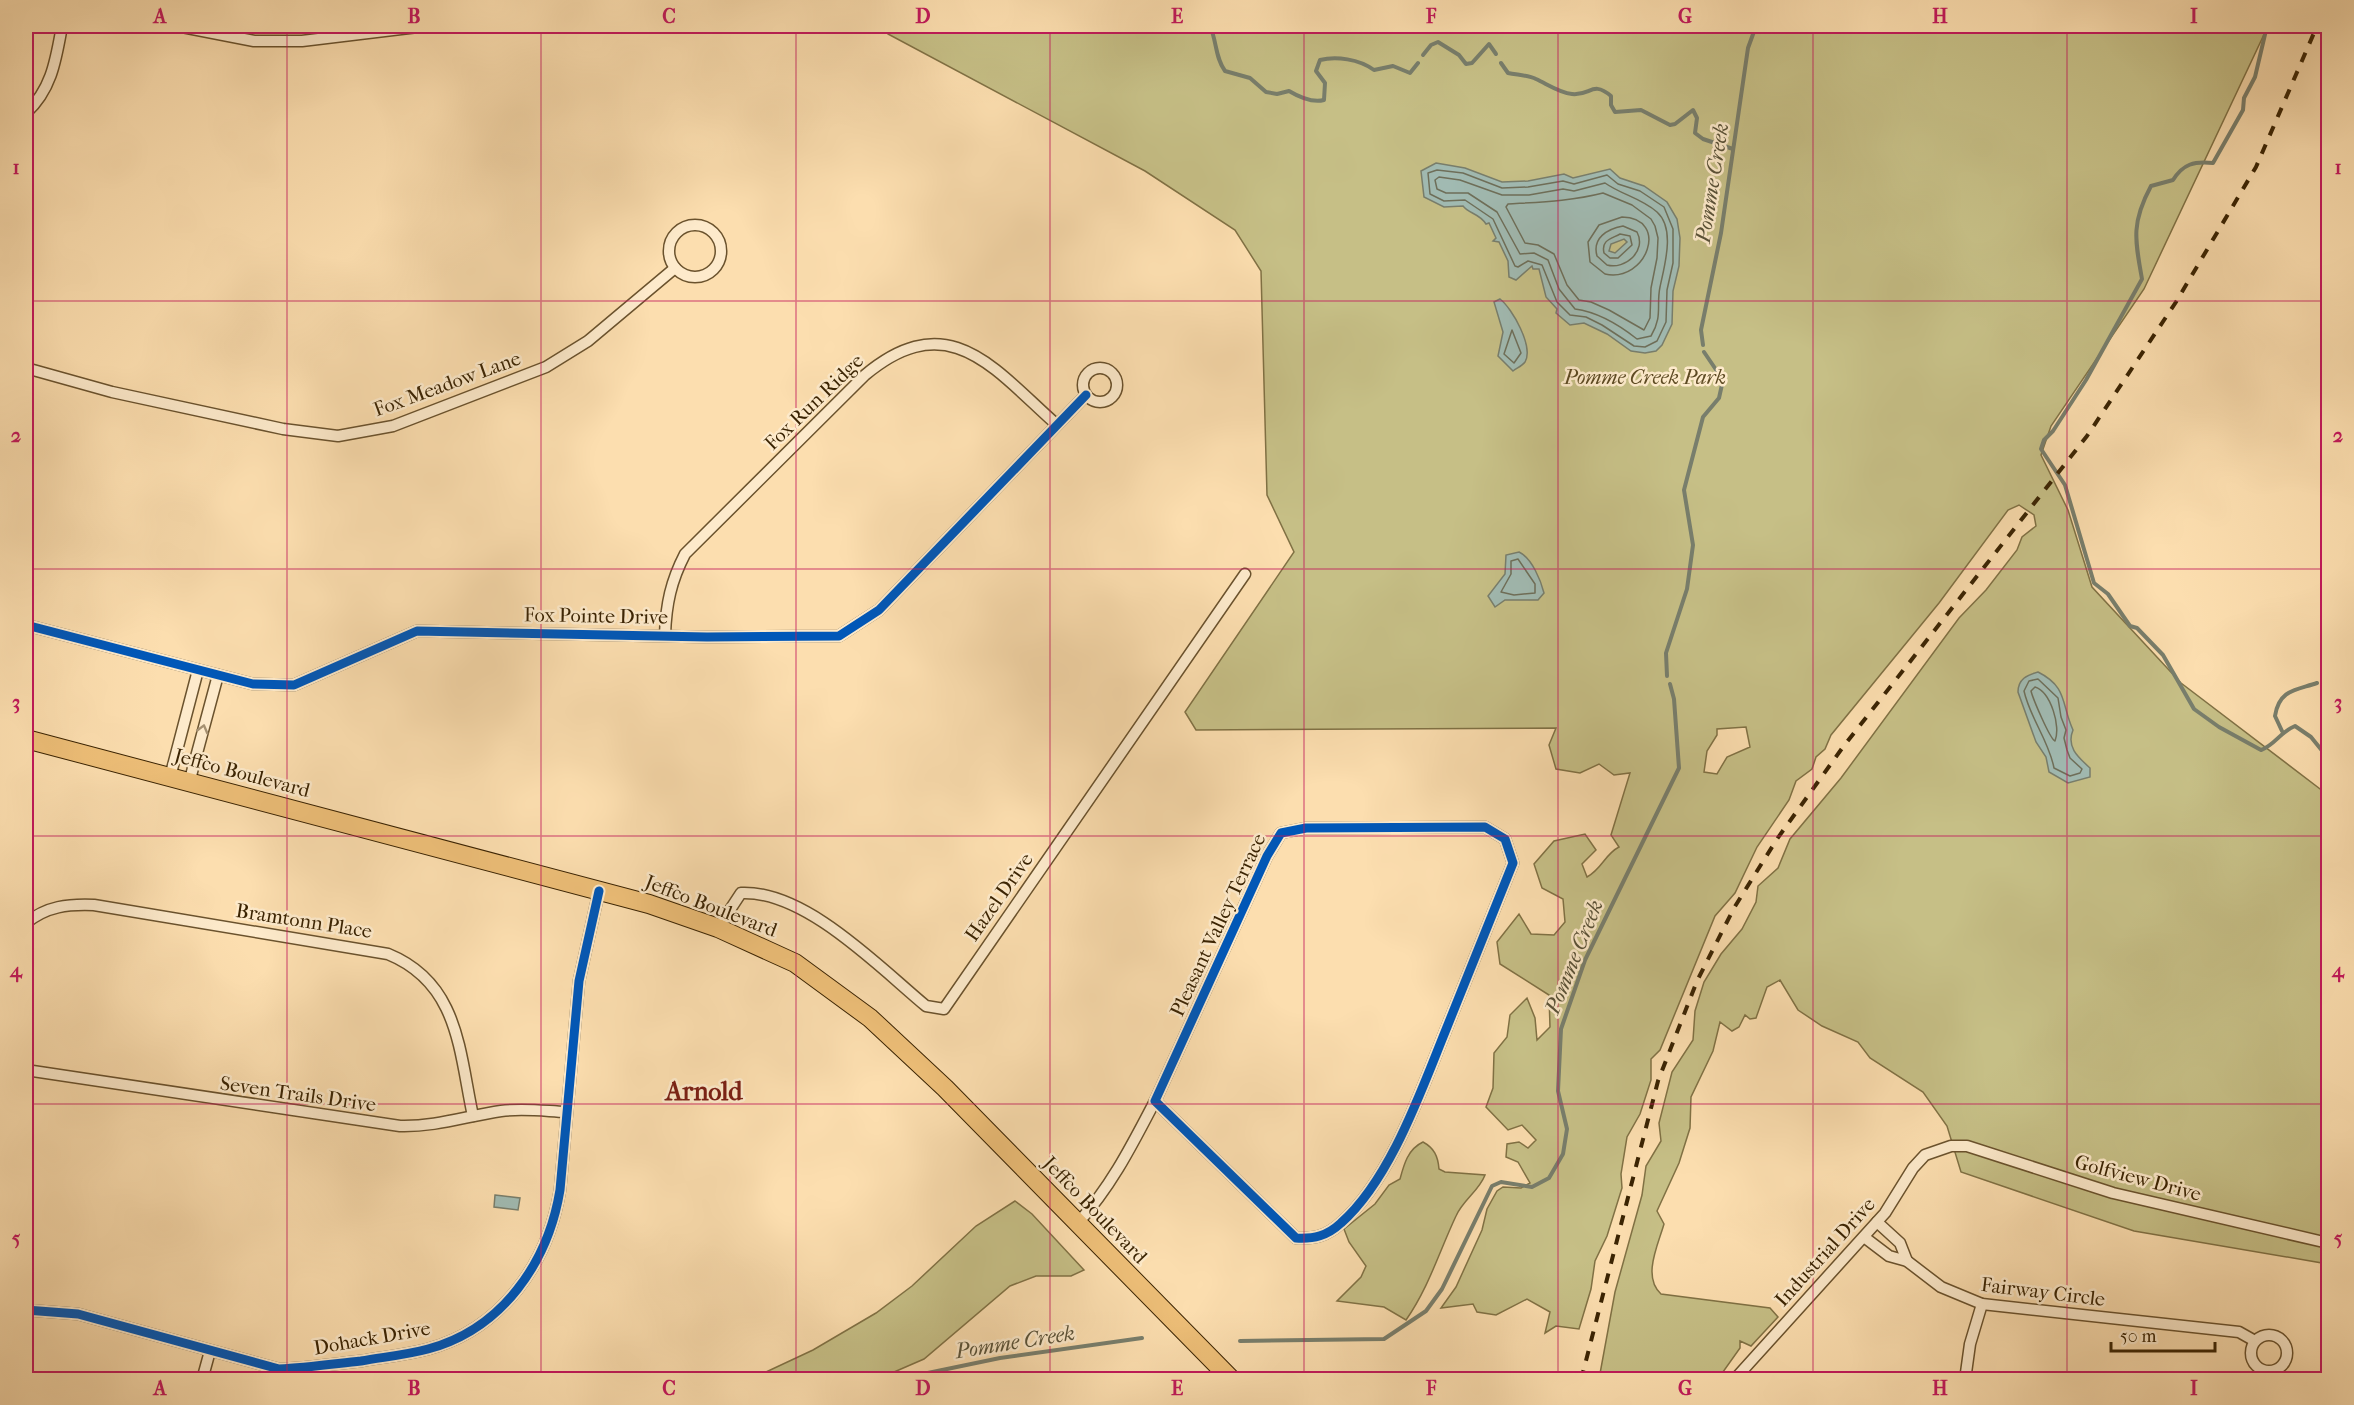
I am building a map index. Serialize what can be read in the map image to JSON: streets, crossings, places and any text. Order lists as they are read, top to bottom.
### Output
{
  "streets": {
    "main road": ["Jeffco Boulevard"],
    "street": [
      "Fox Meadow Lane",
      "Fox Run Ridge",
      "Fox Pointe Drive",
      "Hazel Drive",
      "Bramtonn Place",
      "Pleasant Valley Terrace",
      "Seven Trails Drive",
      "Golfview Drive",
      "Industrial Drive",
      "Fairway Circle",
      "Dohack Drive"
    ]
  },
  "crossings": [
    ["Fox Run Ridge", "Fox Pointe Drive"],
    ["Jeffco Boulevard", "Hazel Drive"],
    ["Jeffco Boulevard", "Pleasant Valley Terrace"],
    ["Jeffco Boulevard", "Dohack Drive"],
    ["Bramtonn Place", "Seven Trails Drive"],
    ["Seven Trails Drive", "Dohack Drive"],
    ["Golfview Drive", "Industrial Drive"],
    ["Industrial Drive", "Fairway Circle"]
  ],
  "districts": ["Arnold"],
  "water": ["Pomme Creek"],
  "parks": ["Pomme Creek Park"],
  "scale_bar": "50 m",
  "grid": {
    "columns": [
      "A",
      "B",
      "C",
      "D",
      "E",
      "F",
      "G",
      "H",
      "I"
    ],
    "rows": [
      "1",
      "2",
      "3",
      "4",
      "5"
    ]
  }
}
